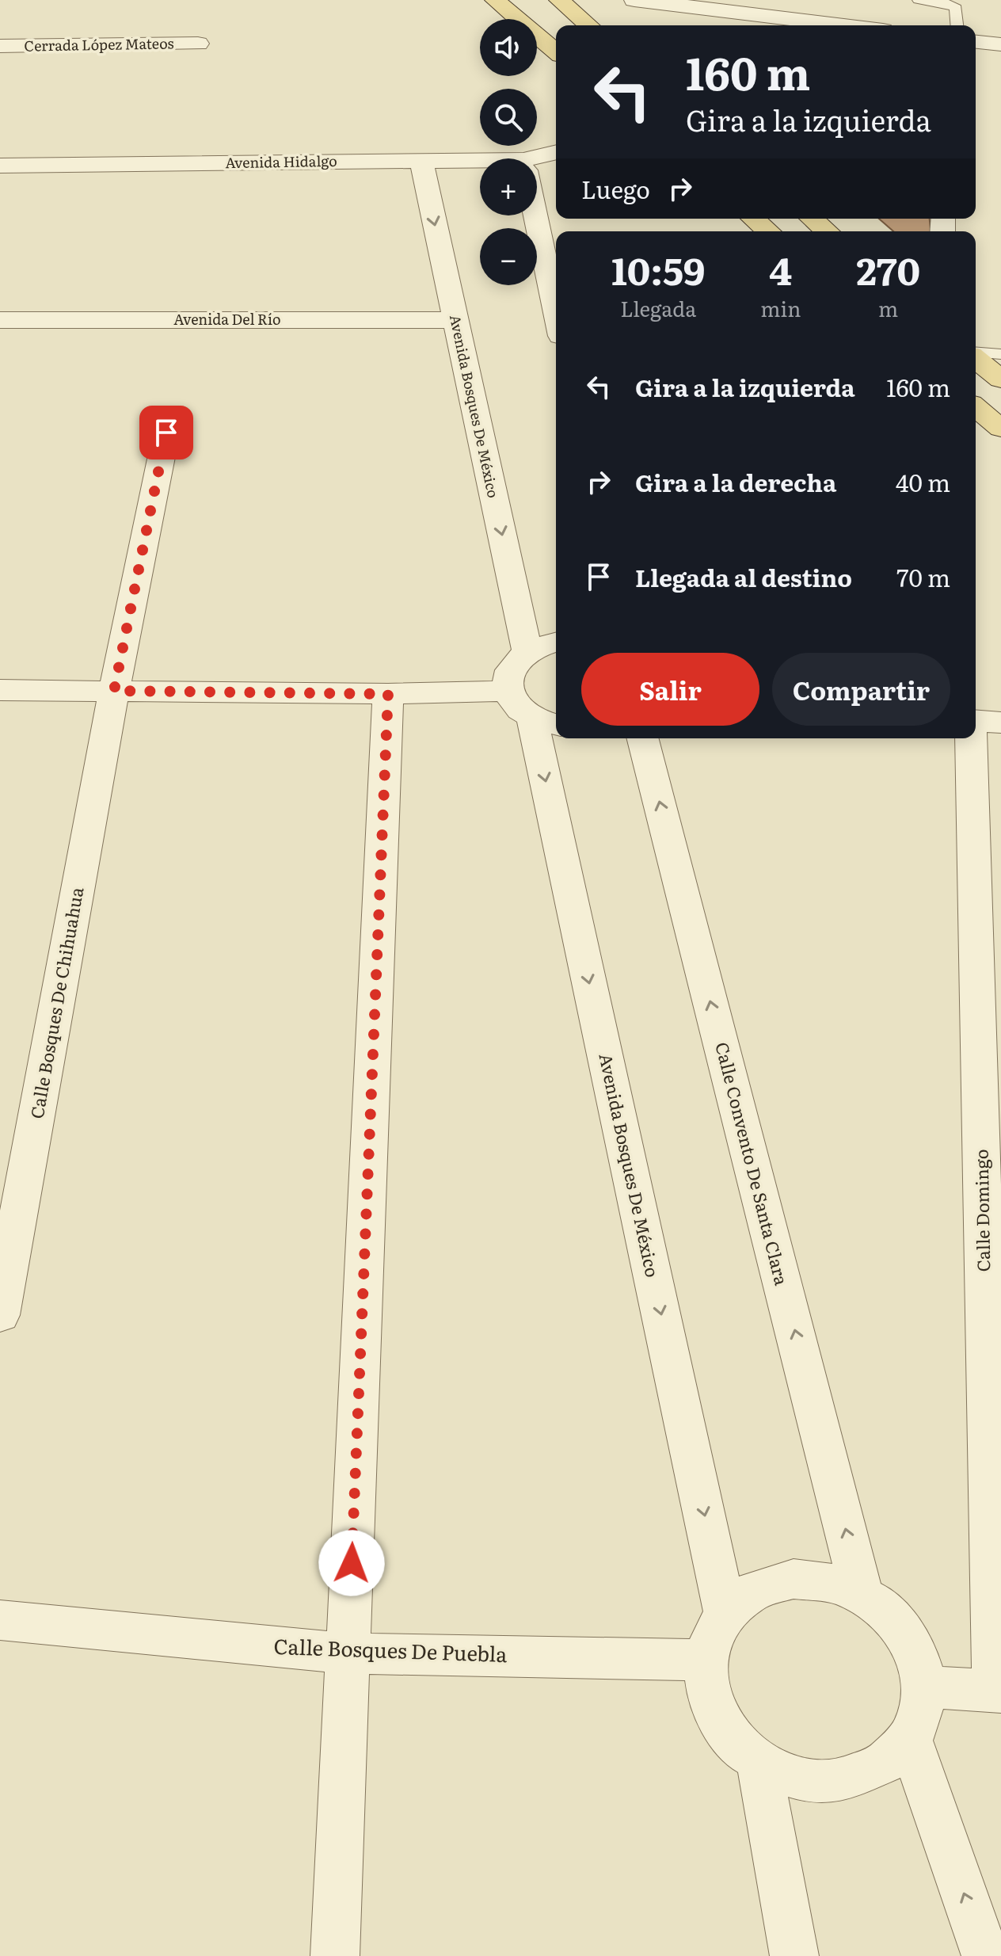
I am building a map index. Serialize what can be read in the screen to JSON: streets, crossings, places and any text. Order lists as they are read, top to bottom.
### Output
{
  "streets": {
    "street": [
      "Cerrada López Mateos",
      "Avenida Hidalgo",
      "Avenida Del Río",
      "Avenida Bosques De México",
      "Calle Bosques De Chihuahua",
      "Calle Convento De Santa Clara",
      "Calle Domingo",
      "Calle Bosques De Puebla"
    ]
  },
  "crossings": [
    ["Avenida Hidalgo", "Avenida Bosques De México"],
    ["Avenida Del Río", "Avenida Bosques De México"],
    ["Avenida Bosques De México", "Calle Convento De Santa Clara"],
    ["Avenida Bosques De México", "Calle Bosques De Puebla"],
    ["Calle Convento De Santa Clara", "Calle Bosques De Puebla"]
  ],
  "one_way": ["Calle Convento De Santa Clara"],
  "page": {
    "map_buttons": ["+", "−"],
    "turn": ["160 m", "Gira a la izquierda"],
    "then": "Luego",
    "eta": [
      "10:59",
      "Llegada",
      "4",
      "min",
      "270",
      "m"
    ],
    "list": [
      {
        "name": "Gira a la izquierda",
        "value": "160 m"
      },
      {
        "name": "Gira a la derecha",
        "value": "40 m"
      },
      {
        "name": "Llegada al destino",
        "value": "70 m"
      }
    ],
    "buttons": ["Salir", "Compartir"]
  }
}
